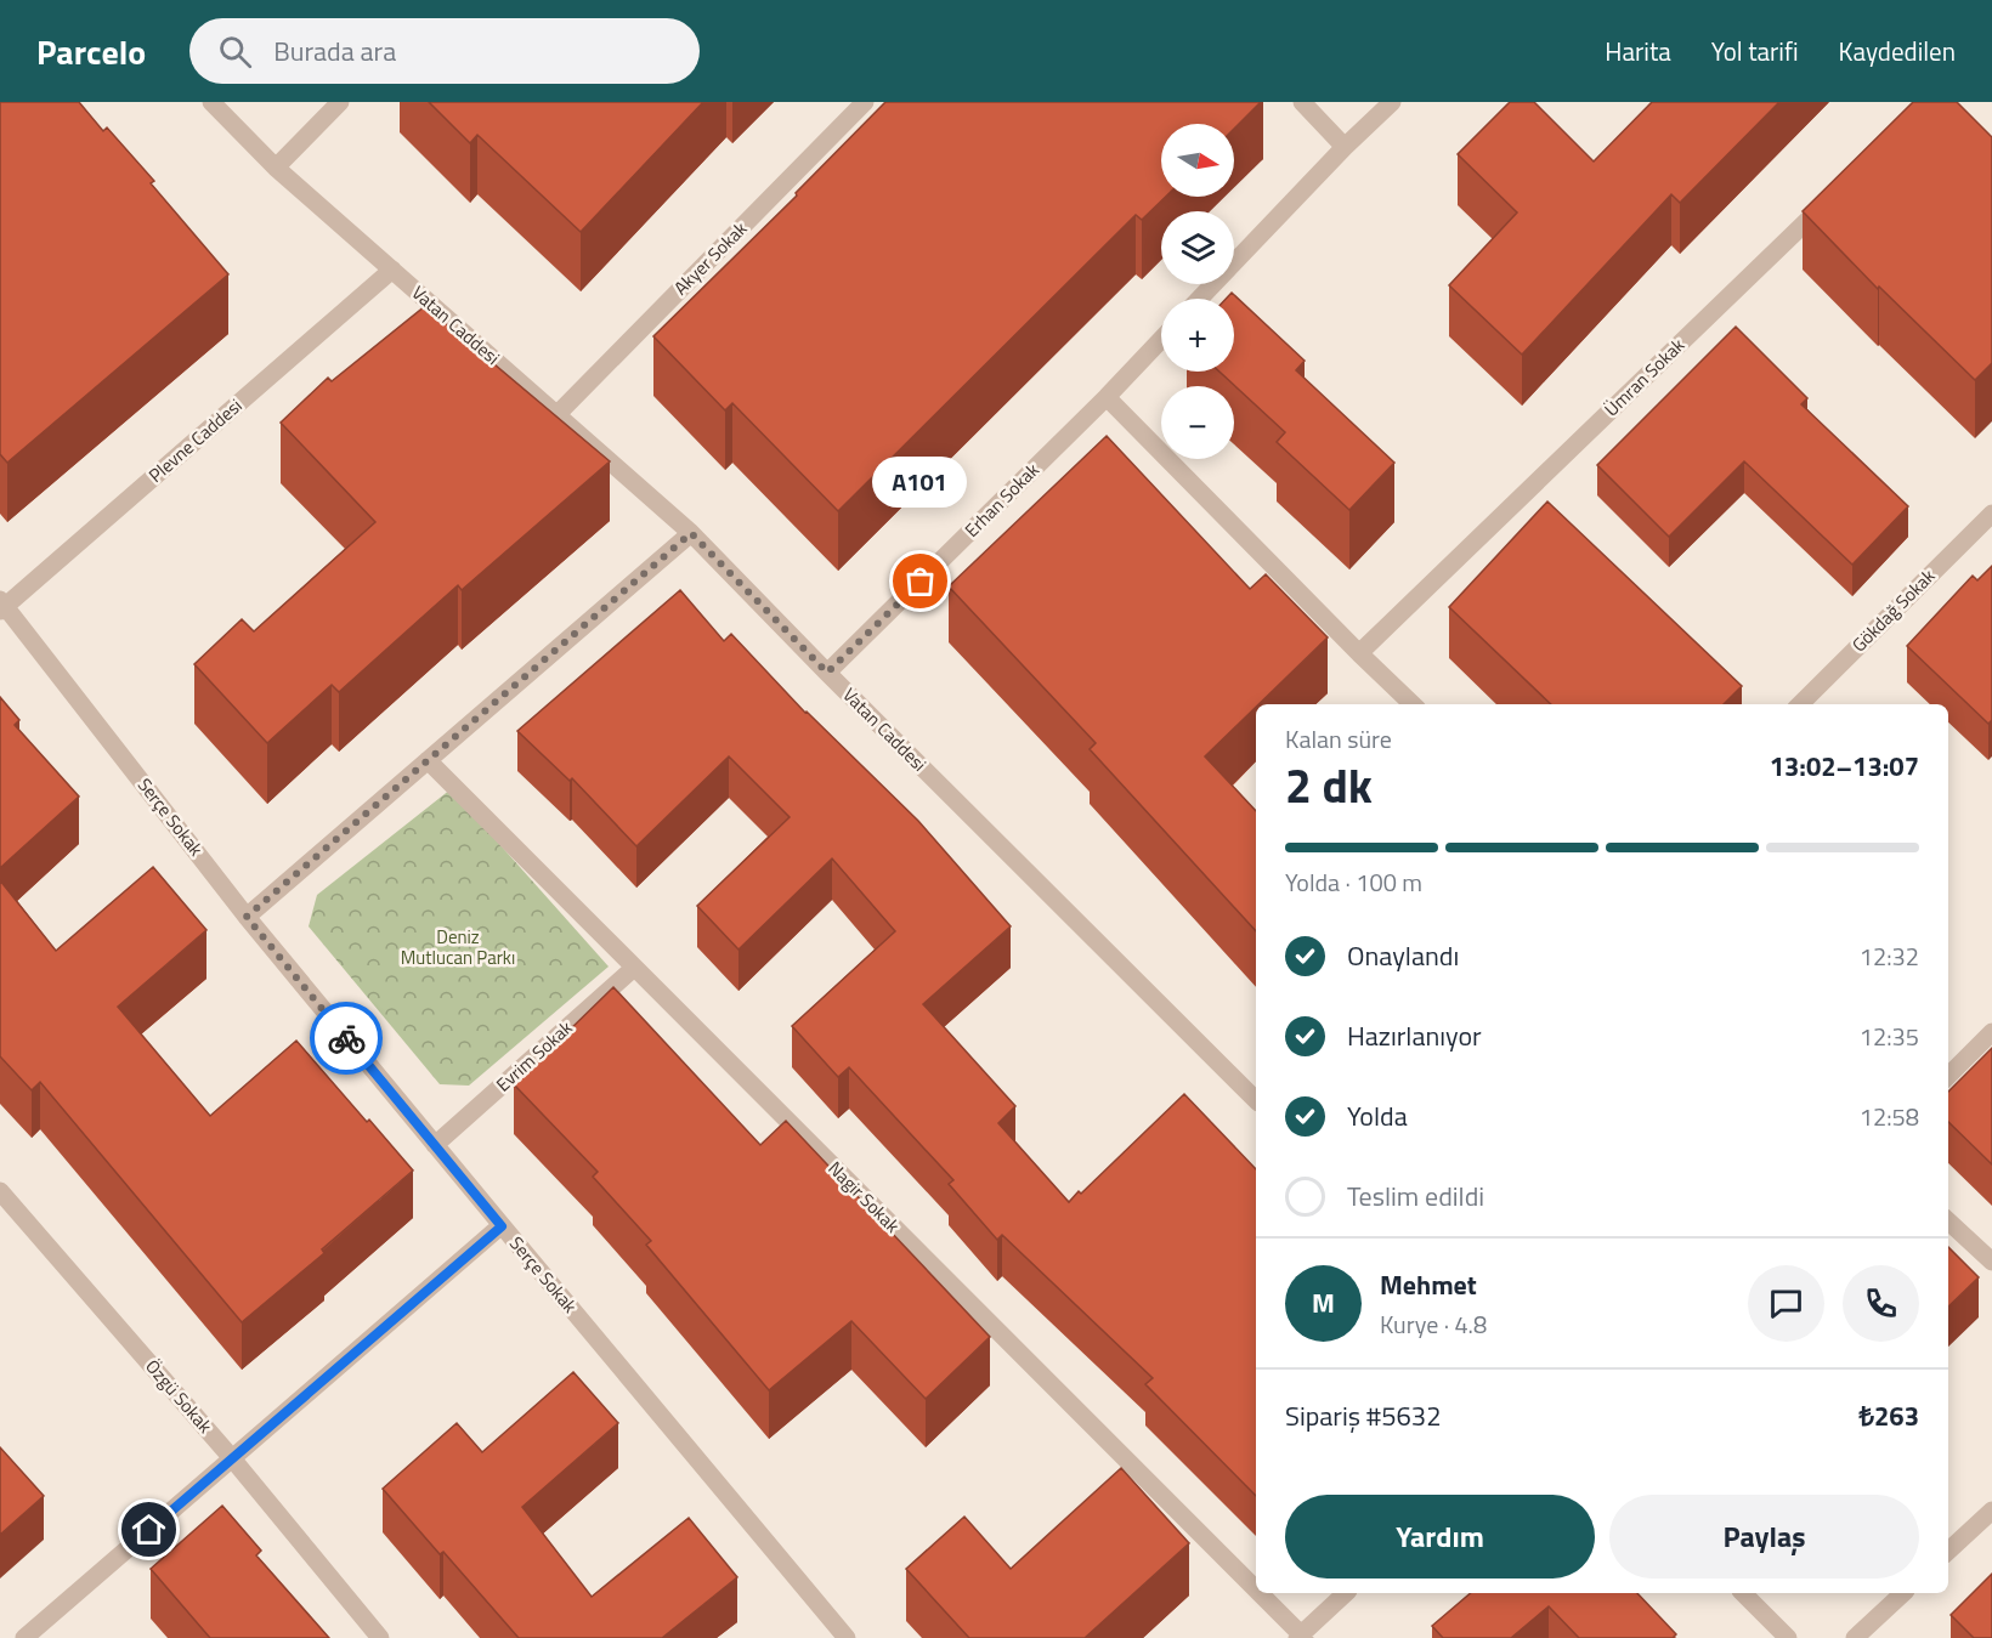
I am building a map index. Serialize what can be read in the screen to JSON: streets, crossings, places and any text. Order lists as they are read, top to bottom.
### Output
{
  "streets": {
    "street": [
      "Akyer Sokak",
      "Vatan Caddesi",
      "Ümran Sokak",
      "Plevne Caddesi",
      "Erhan Sokak",
      "Gökdağ Sokak",
      "Serçe Sokak",
      "Evrim Sokak",
      "Nagir Sokak",
      "Özgü Sokak"
    ]
  },
  "crossings": [
    ["Akyer Sokak", "Vatan Caddesi"],
    ["Vatan Caddesi", "Plevne Caddesi"],
    ["Vatan Caddesi", "Erhan Sokak"],
    ["Plevne Caddesi", "Serçe Sokak"],
    ["Serçe Sokak", "Evrim Sokak"],
    ["Evrim Sokak", "Nagir Sokak"]
  ],
  "parks": ["Deniz Mutlucan Parkı"],
  "places": ["A101"],
  "north": "right",
  "page": {
    "header": "Parcelo",
    "search": "Burada ara",
    "nav": ["Harita", "Yol tarifi", "Kaydedilen"],
    "map_buttons": ["+", "−"],
    "bubble": "A101",
    "heading": ["2 dk", "Kalan süre", "13:02–13:07"],
    "panel": [
      "Mehmet",
      "Kurye · 4.8",
      "Sipariş #5632",
      "₺263"
    ],
    "bar": "Yolda · 100 m",
    "list": [
      ["Onaylandı", "12:32"],
      ["Hazırlanıyor", "12:35"],
      ["Yolda", "12:58"],
      "Teslim edildi"
    ],
    "round": "M",
    "buttons": ["Yardım", "Paylaş"]
  }
}
